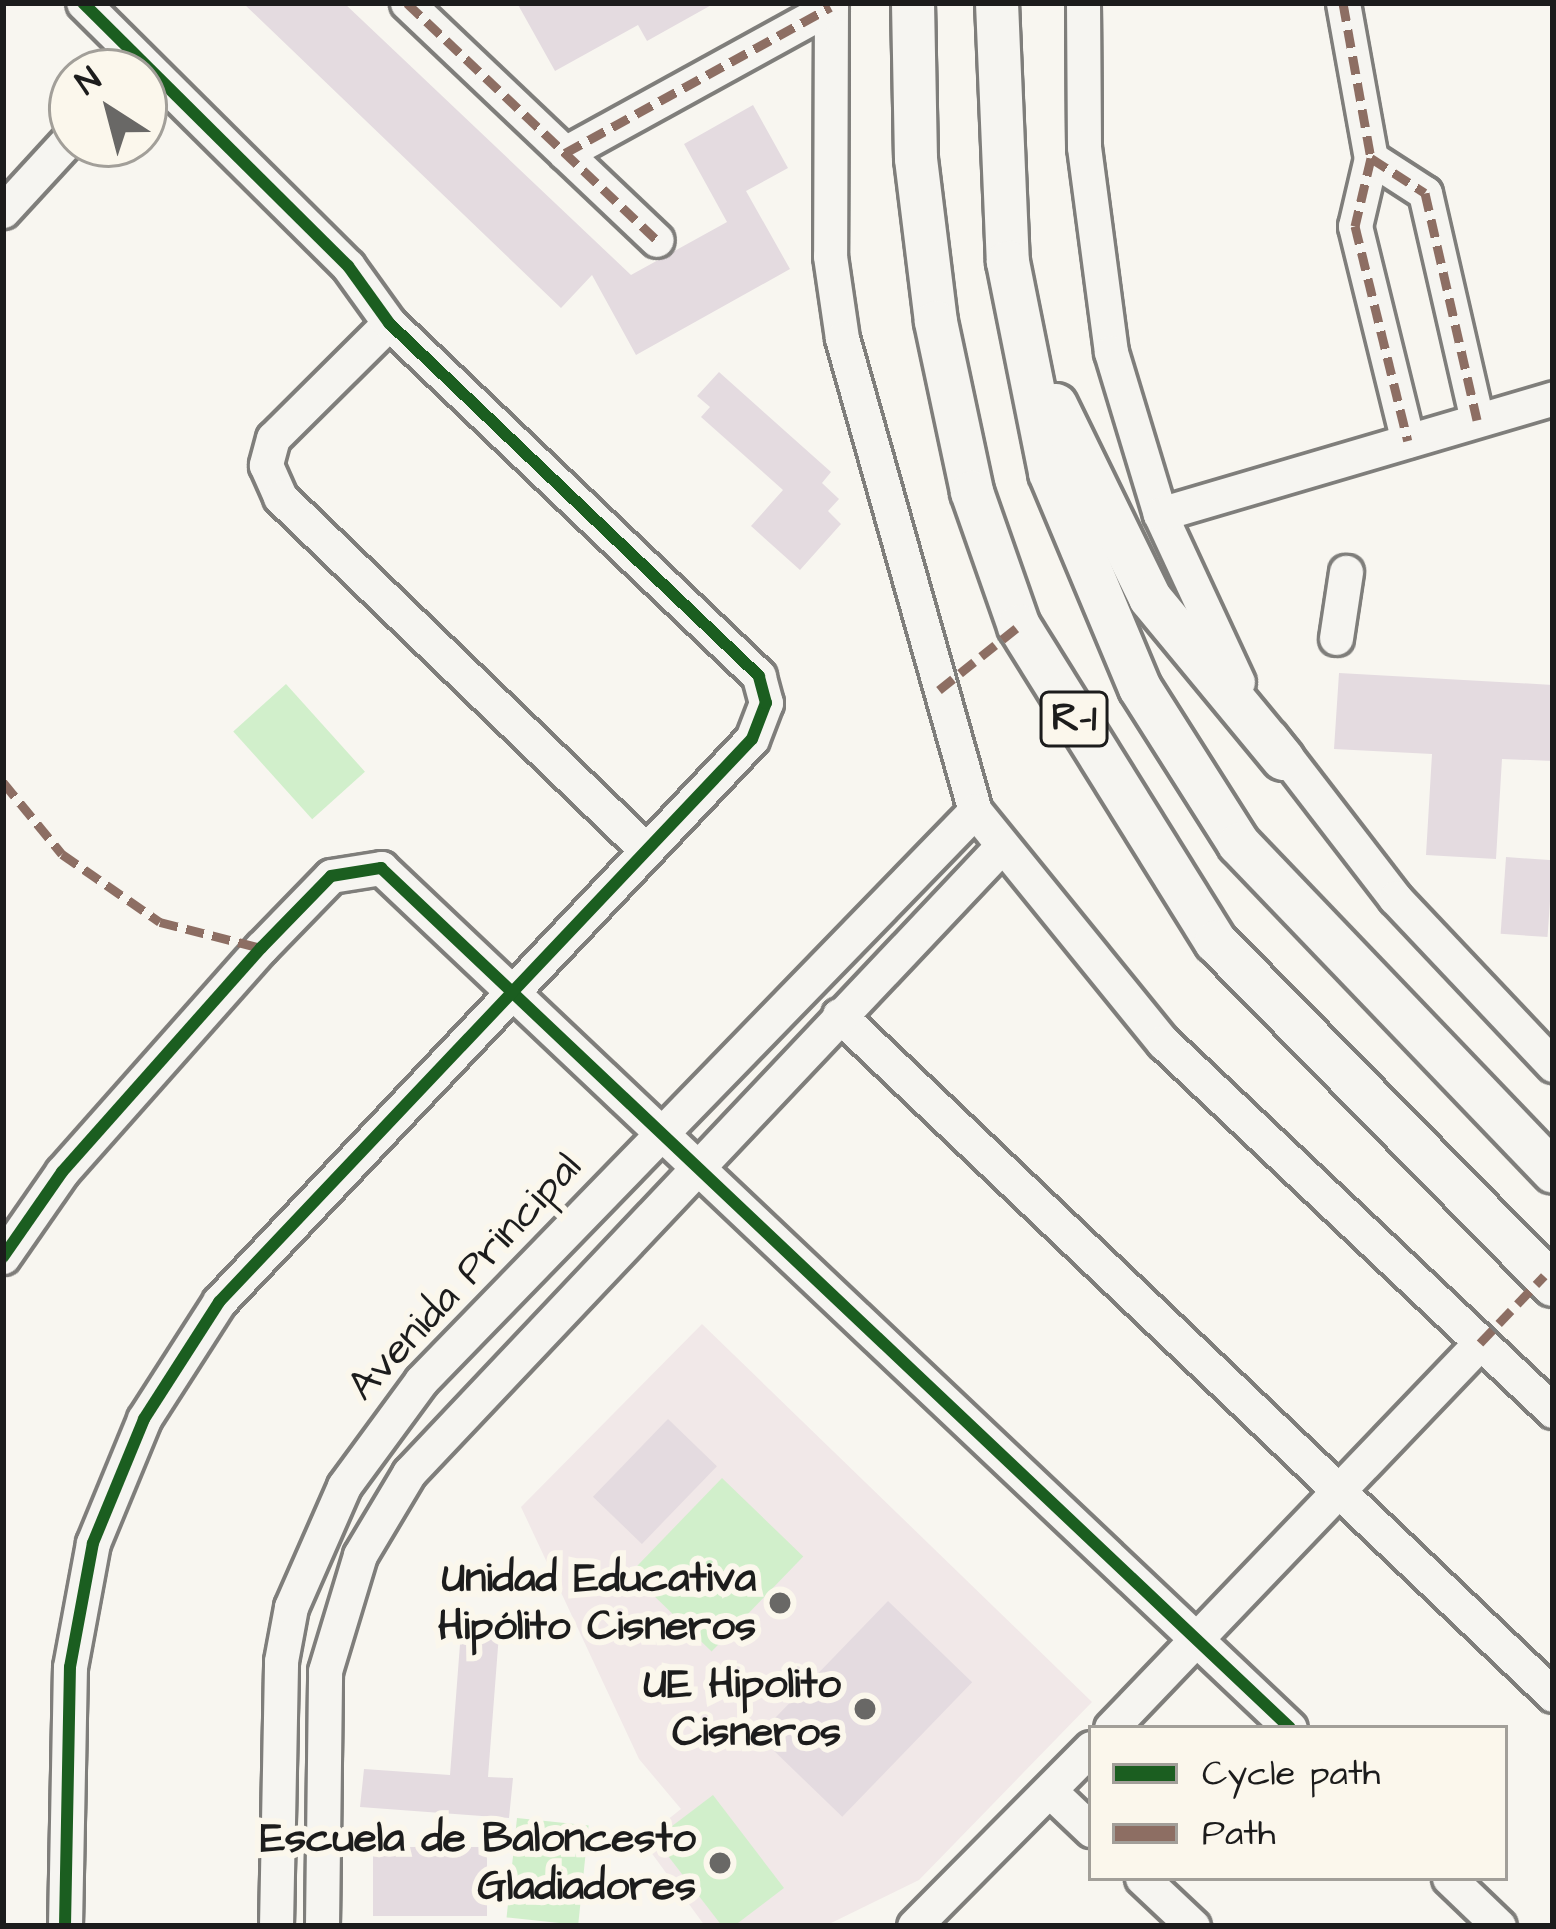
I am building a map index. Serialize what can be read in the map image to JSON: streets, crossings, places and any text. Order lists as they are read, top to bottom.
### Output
{
  "streets": {
    "main road": ["R-1"],
    "street": ["Avenida Principal"]
  },
  "places": ["Unidad Educativa Hipólito Cisneros", "UE Hipolito Cisneros", "Escuela de Baloncesto Gladiadores"],
  "legend": ["Cycle path", "Path"],
  "north": "top left"
}
